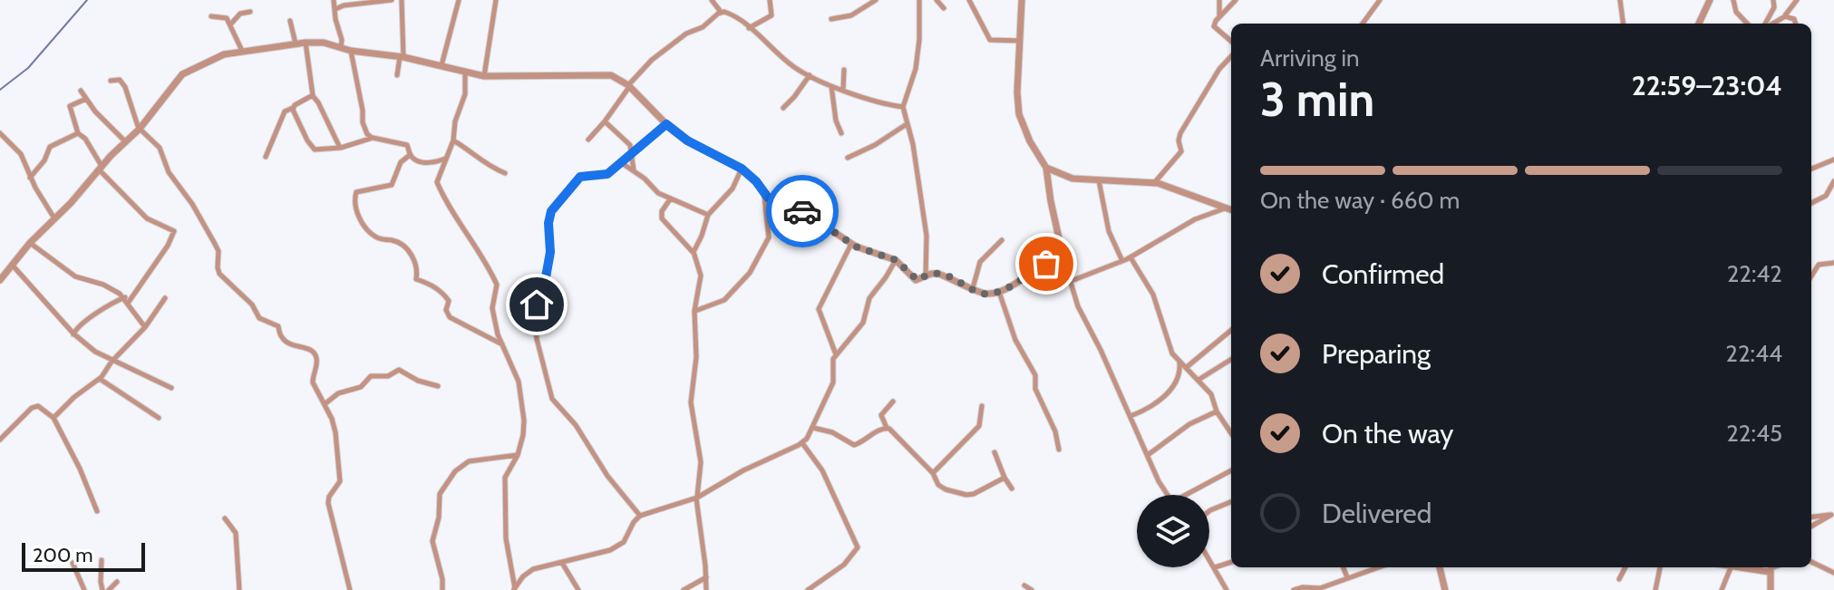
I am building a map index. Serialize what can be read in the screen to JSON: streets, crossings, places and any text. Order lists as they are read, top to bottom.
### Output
{
  "scale_bar": "200 m",
  "page": {
    "heading": ["3 min", "Arriving in", "22:59–23:04"],
    "bar": "On the way · 660 m",
    "list": [
      ["Confirmed", "22:42"],
      ["Preparing", "22:44"],
      ["On the way", "22:45"],
      "Delivered"
    ],
    "scale": "200 m"
  }
}
